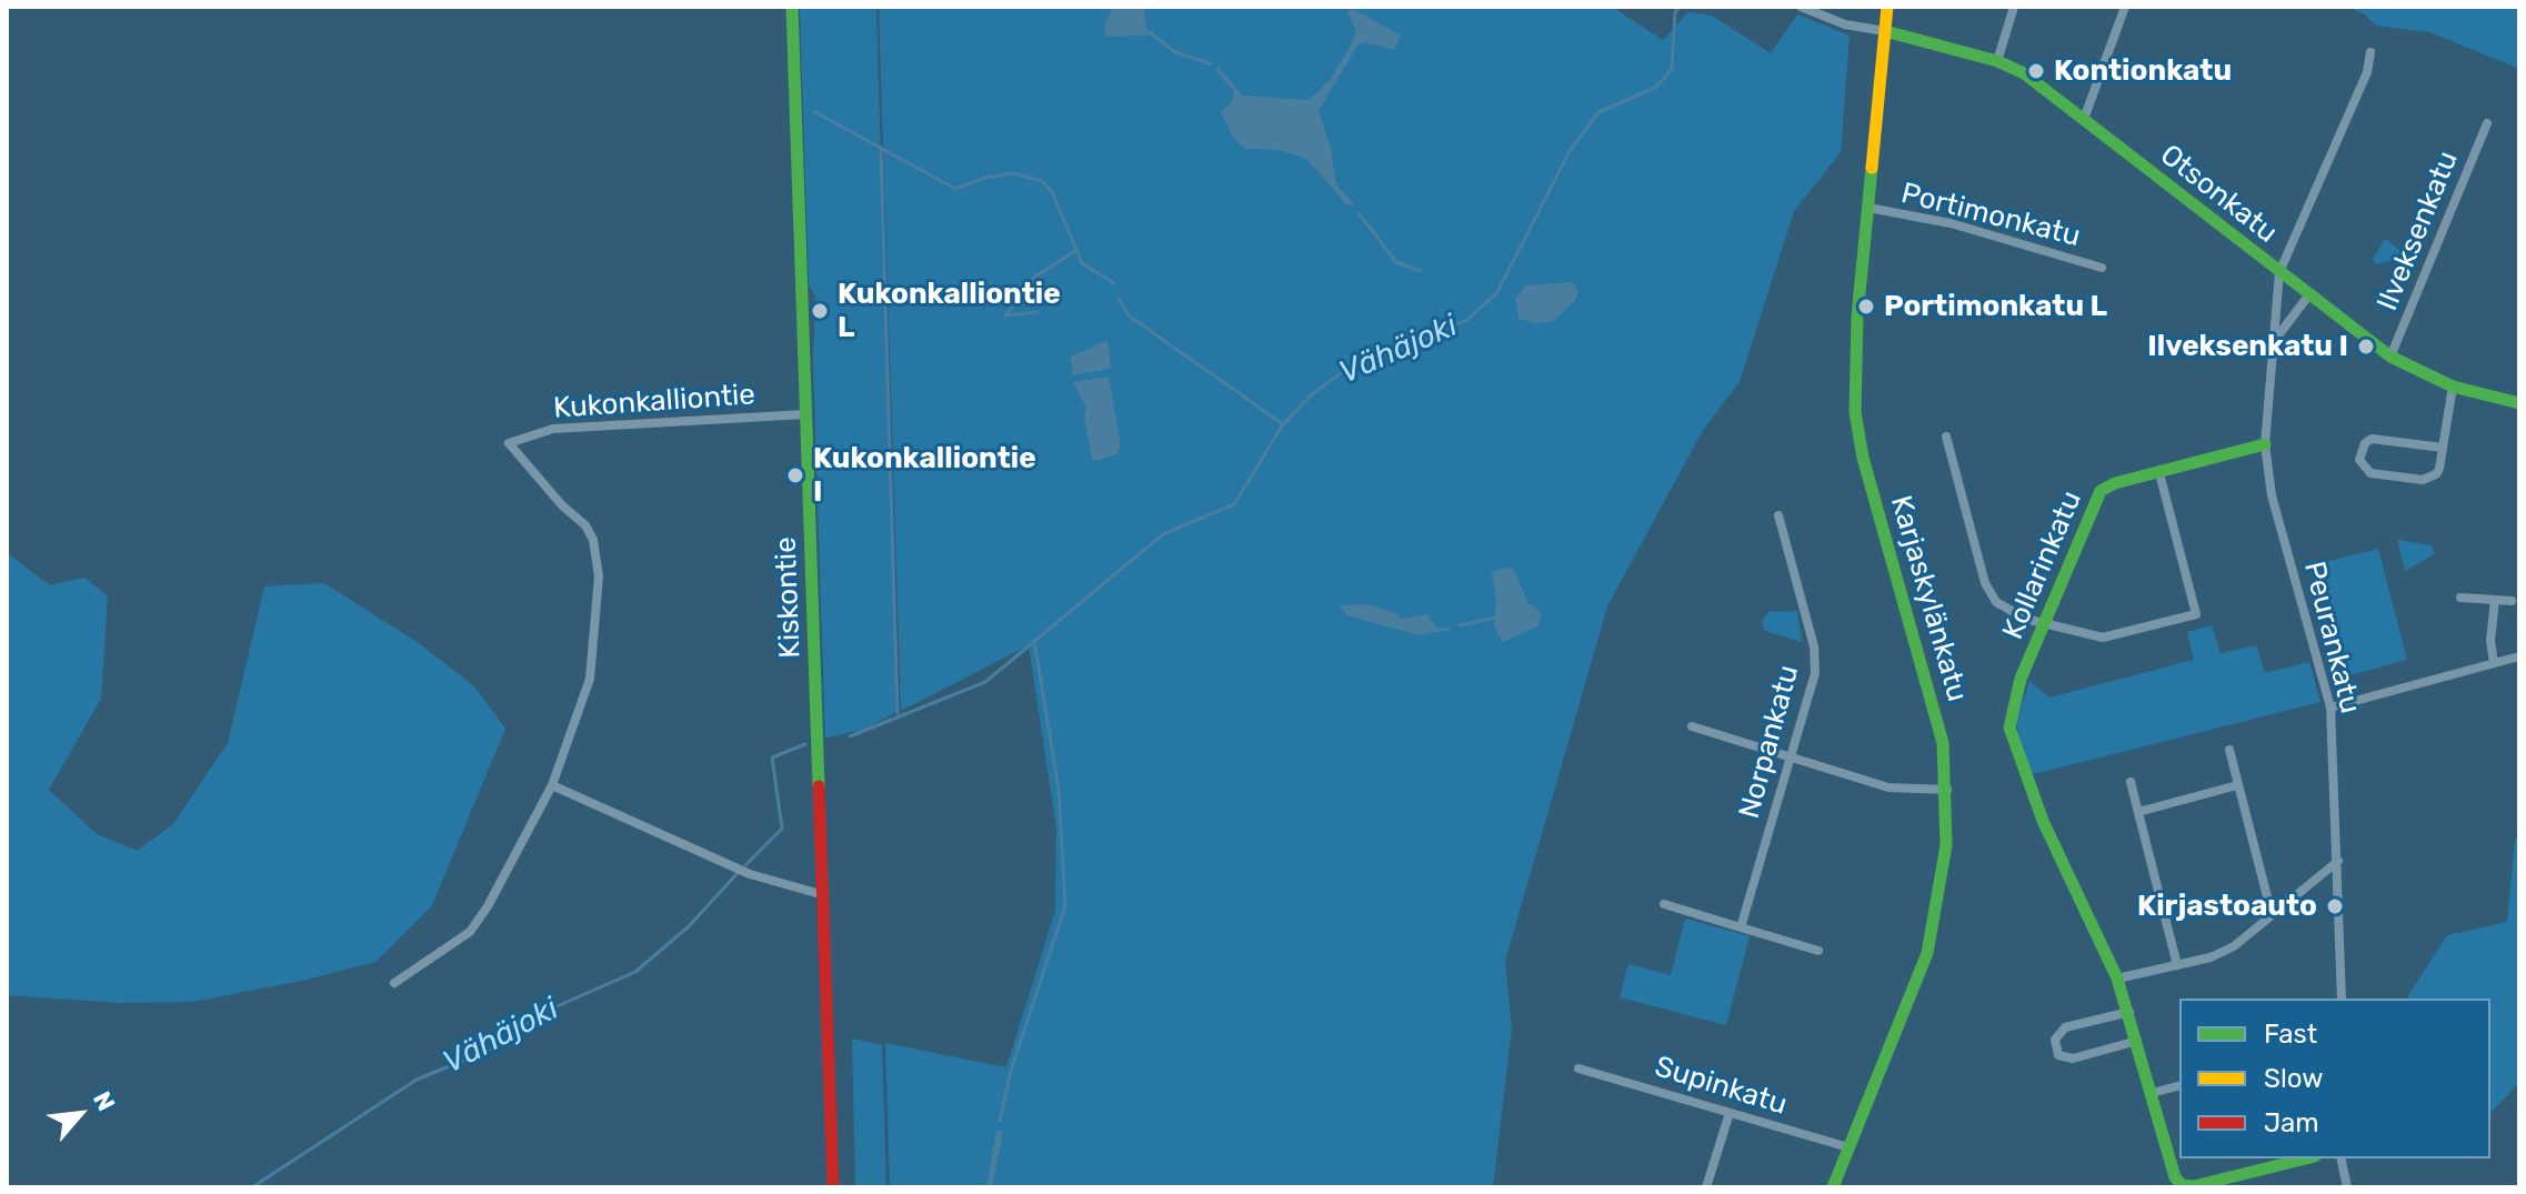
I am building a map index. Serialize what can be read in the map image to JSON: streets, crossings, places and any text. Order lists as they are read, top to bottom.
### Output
{
  "streets": {
    "street": [
      "Otsonkatu",
      "Portimonkatu",
      "Ilveksenkatu",
      "Kukonkalliontie",
      "Kollarinkatu",
      "Kiskontie",
      "Karjaskylänkatu",
      "Peurankatu",
      "Norpankatu",
      "Supinkatu"
    ]
  },
  "crossings": [
    ["Otsonkatu", "Ilveksenkatu"],
    ["Otsonkatu", "Karjaskylänkatu"],
    ["Otsonkatu", "Peurankatu"],
    ["Portimonkatu", "Karjaskylänkatu"],
    ["Kukonkalliontie", "Kiskontie"],
    ["Kollarinkatu", "Peurankatu"],
    ["Karjaskylänkatu", "Supinkatu"]
  ],
  "water": ["Vähäjoki"],
  "places": [
    "Kontionkatu",
    "Portimonkatu L",
    "Kukonkalliontie L",
    "Ilveksenkatu I",
    "Kukonkalliontie I",
    "Kirjastoauto"
  ],
  "legend": ["Fast", "Slow", "Jam"],
  "north": "top right"
}
